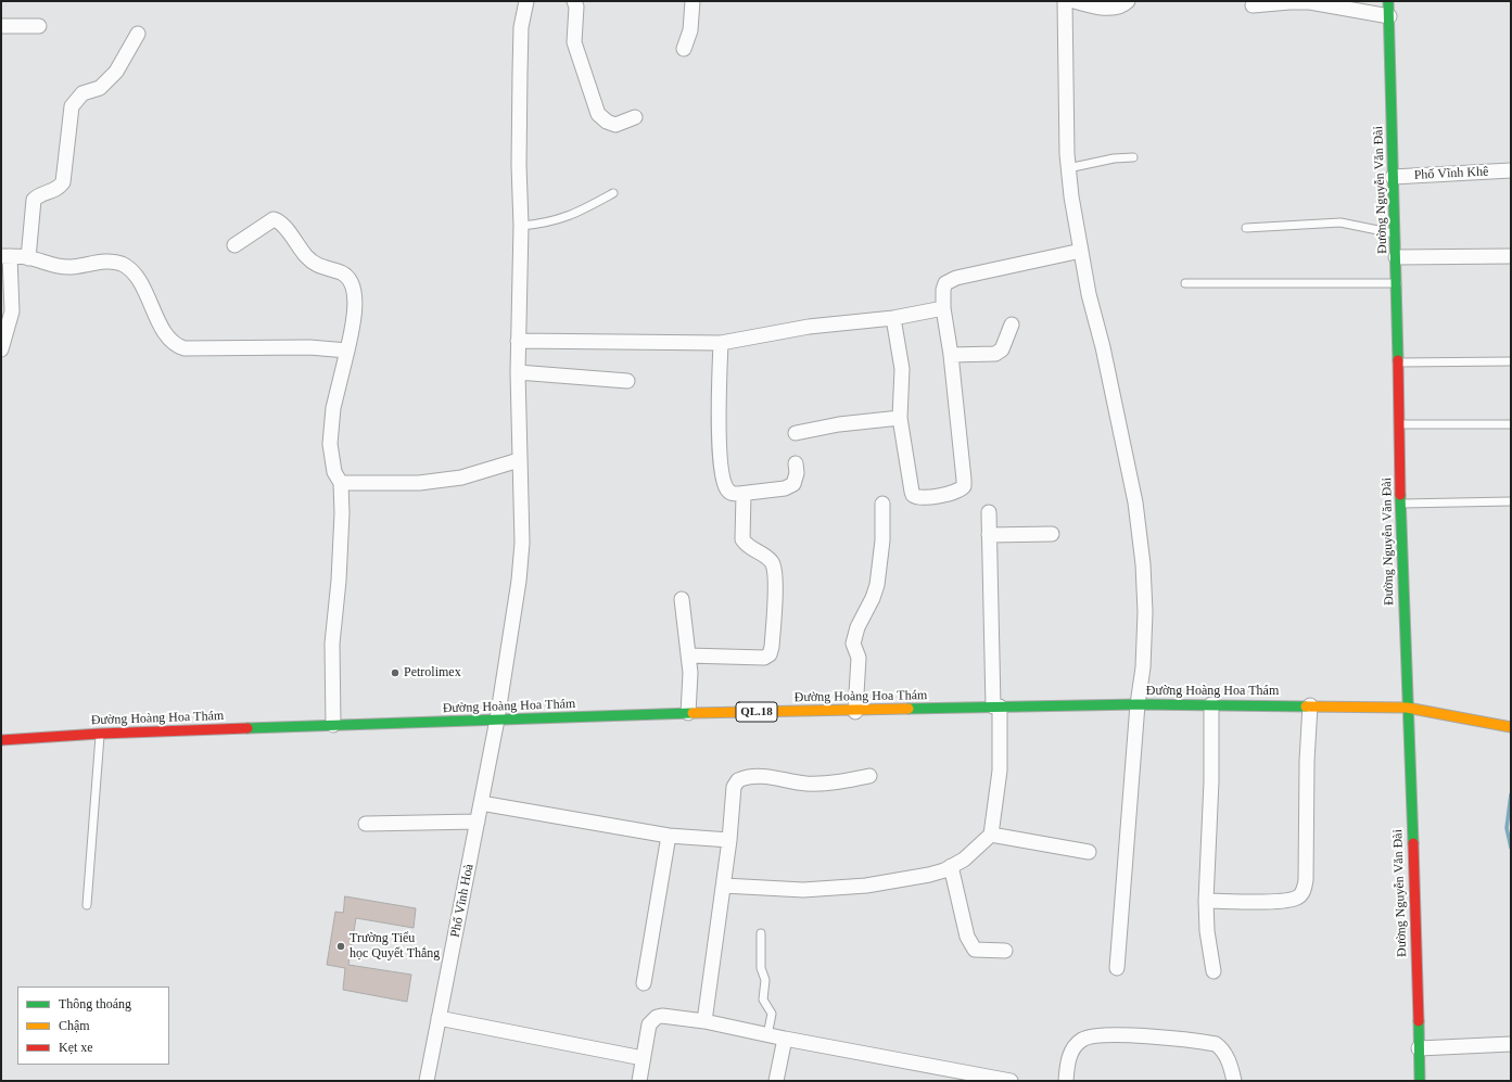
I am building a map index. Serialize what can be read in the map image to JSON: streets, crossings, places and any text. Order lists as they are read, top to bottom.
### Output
{
  "streets": {
    "main road": ["Đường Nguyễn Văn Đài", "Đường Hoàng Hoa Thám", "QL.18"],
    "street": ["Phố Vĩnh Khê", "Phố Vĩnh Hoà"]
  },
  "crossings": [
    ["Phố Vĩnh Khê", "Đường Nguyễn Văn Đài"],
    ["Đường Nguyễn Văn Đài", "Đường Hoàng Hoa Thám"],
    ["Đường Hoàng Hoa Thám", "Phố Vĩnh Hoà"]
  ],
  "places": ["Petrolimex", "Trường Tiểu học Quyết Thắng"],
  "legend": ["Thông thoáng", "Chậm", "Kẹt xe"]
}
